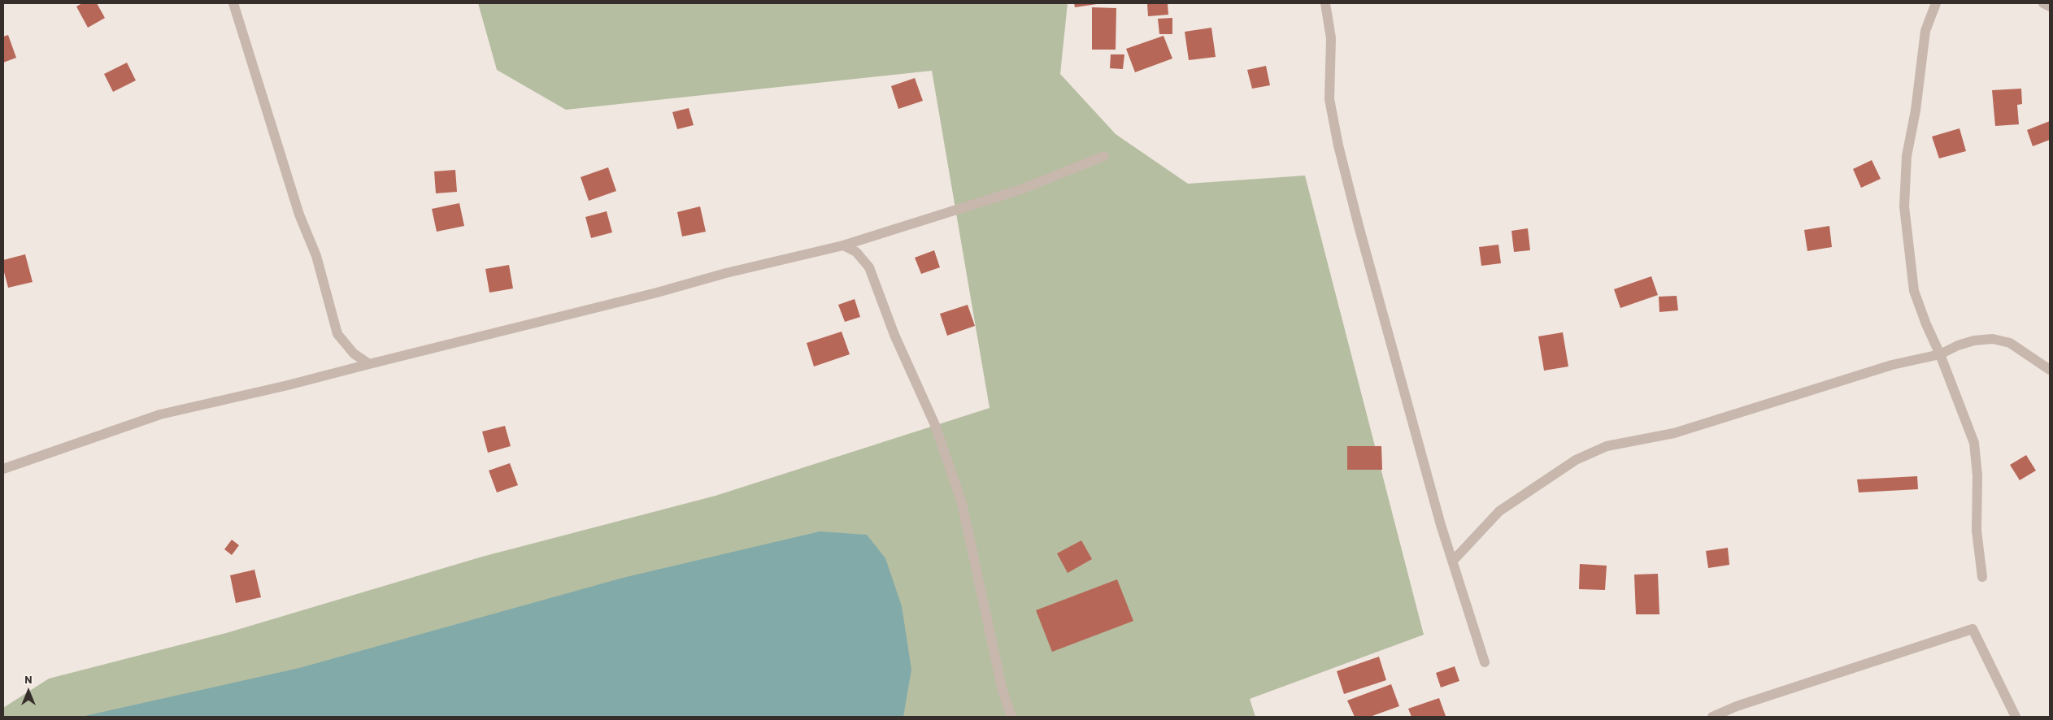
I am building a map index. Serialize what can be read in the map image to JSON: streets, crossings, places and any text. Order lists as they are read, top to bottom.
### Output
{
  "north": "top"
}
